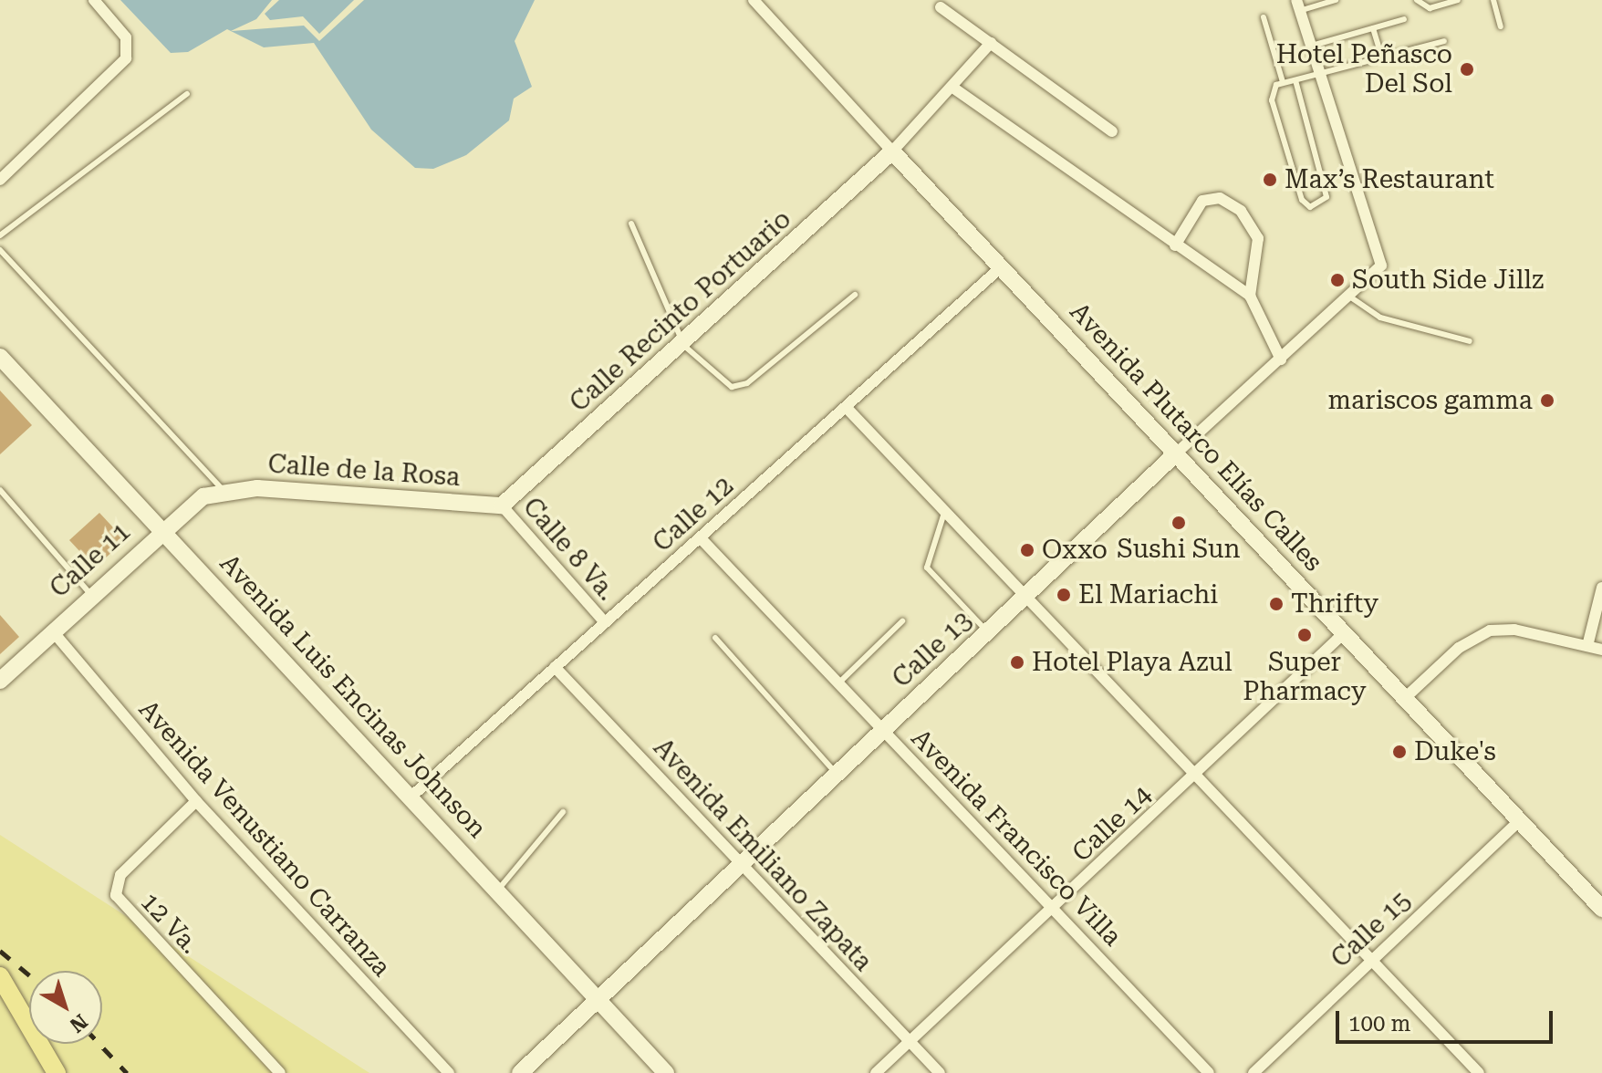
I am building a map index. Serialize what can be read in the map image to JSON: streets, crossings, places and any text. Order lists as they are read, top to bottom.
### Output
{
  "streets": {
    "street": [
      "Calle Recinto Portuario",
      "Avenida Plutarco Elías Calles",
      "Calle de la Rosa",
      "Calle 12",
      "Calle 8 Va.",
      "Calle 11",
      "Calle 13",
      "Avenida Luis Encinas Johnson",
      "Calle 14",
      "Avenida Francisco Villa",
      "Avenida Venustiano Carranza",
      "Avenida Emiliano Zapata",
      "12 Va.",
      "Calle 15"
    ]
  },
  "crossings": [
    ["Calle Recinto Portuario", "Avenida Plutarco Elías Calles"],
    ["Calle Recinto Portuario", "Calle de la Rosa"],
    ["Calle Recinto Portuario", "Calle 8 Va."],
    ["Avenida Plutarco Elías Calles", "Calle 12"],
    ["Avenida Plutarco Elías Calles", "Calle 13"],
    ["Avenida Plutarco Elías Calles", "Calle 14"],
    ["Avenida Plutarco Elías Calles", "Calle 15"],
    ["Calle de la Rosa", "Calle 8 Va."],
    ["Calle de la Rosa", "Calle 11"],
    ["Calle 12", "Calle 8 Va."],
    ["Calle 12", "Avenida Luis Encinas Johnson"],
    ["Calle 12", "Avenida Francisco Villa"],
    ["Calle 12", "Avenida Emiliano Zapata"],
    ["Calle 11", "Avenida Luis Encinas Johnson"],
    ["Calle 11", "Avenida Venustiano Carranza"],
    ["Calle 13", "Avenida Luis Encinas Johnson"],
    ["Calle 13", "Avenida Francisco Villa"],
    ["Calle 13", "Avenida Emiliano Zapata"],
    ["Calle 14", "Avenida Francisco Villa"],
    ["Calle 14", "Avenida Emiliano Zapata"],
    ["Avenida Venustiano Carranza", "12 Va."]
  ],
  "places": [
    "Hotel Peñasco Del Sol",
    "Max’s Restaurant",
    "South Side Jillz",
    "mariscos gamma",
    "Sushi Sun",
    "Oxxo",
    "El Mariachi",
    "Thrifty",
    "Super Pharmacy",
    "Hotel Playa Azul",
    "Duke's"
  ],
  "scale_bar": "100 m",
  "north": "bottom right"
}
